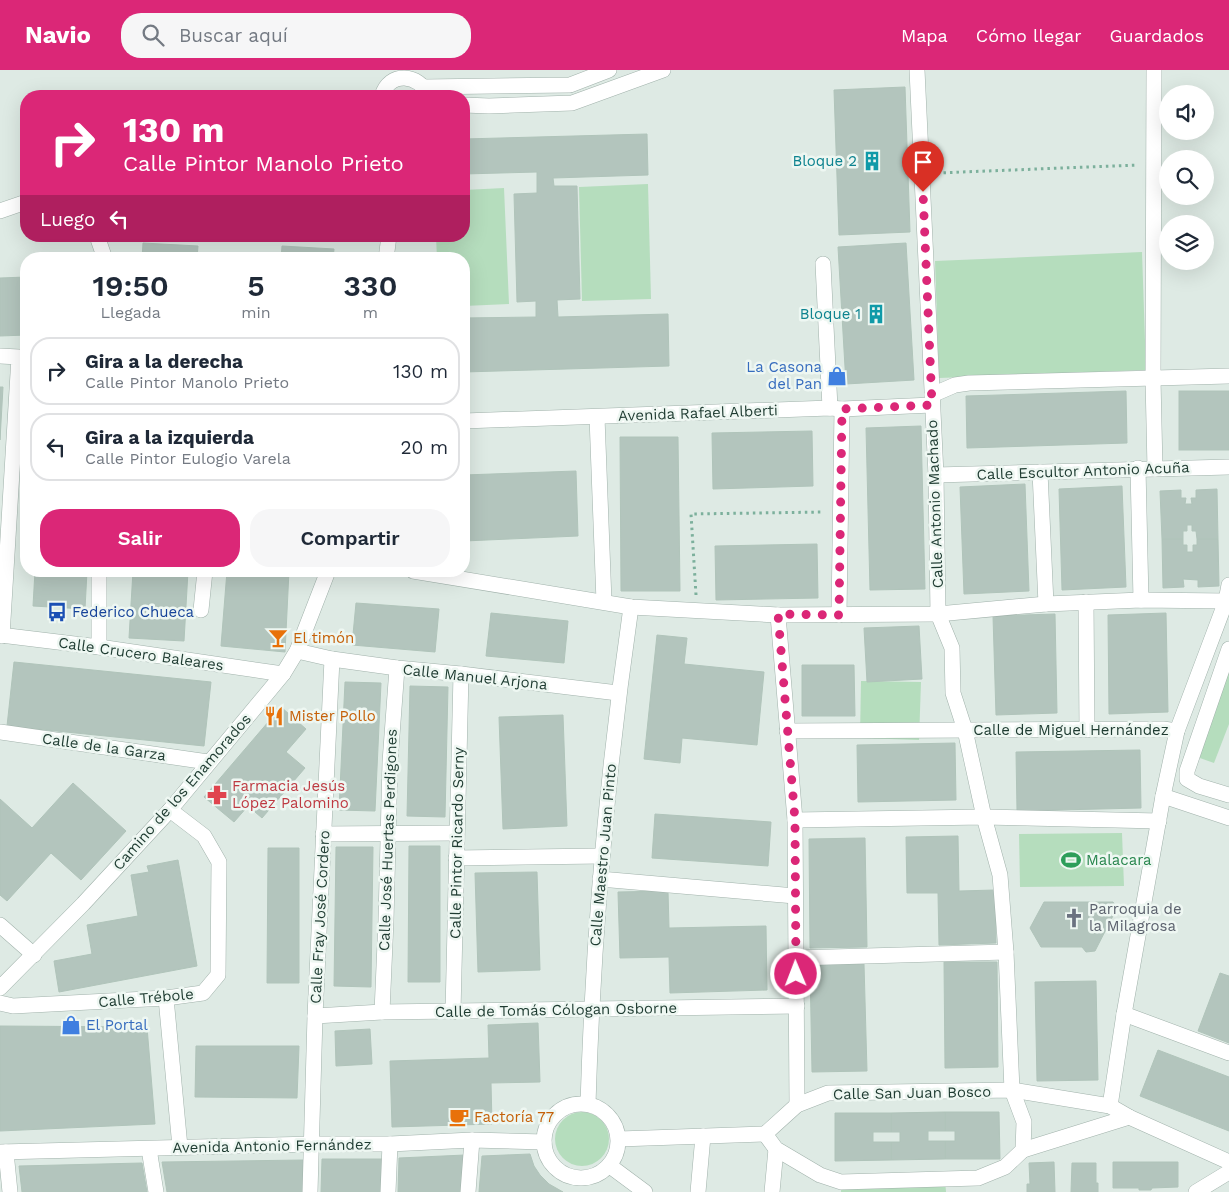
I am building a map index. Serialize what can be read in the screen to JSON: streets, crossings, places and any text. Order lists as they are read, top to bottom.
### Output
{
  "streets": {
    "street": [
      "Avenida Rafael Alberti",
      "Calle Escultor Antonio Acuña",
      "Calle Antonio Machado",
      "Calle Crucero Baleares",
      "Calle Manuel Arjona",
      "Calle de Miguel Hernández",
      "Calle de la Garza",
      "Camino de los Enamorados",
      "Calle José Huertas Perdigones",
      "Calle Pintor Ricardo Serny",
      "Calle Maestro Juan Pinto",
      "Calle Fray José Cordero",
      "Calle Trébole",
      "Calle de Tomás Cólogan Osborne",
      "Calle San Juan Bosco",
      "Avenida Antonio Fernández"
    ]
  },
  "crossings": [
    ["Avenida Rafael Alberti", "Calle Antonio Machado"],
    ["Calle Escultor Antonio Acuña", "Calle Antonio Machado"],
    ["Calle Crucero Baleares", "Camino de los Enamorados"],
    ["Calle Manuel Arjona", "Camino de los Enamorados"],
    ["Calle Manuel Arjona", "Calle José Huertas Perdigones"],
    ["Calle Manuel Arjona", "Calle Pintor Ricardo Serny"],
    ["Calle Manuel Arjona", "Calle Maestro Juan Pinto"],
    ["Calle Manuel Arjona", "Calle Fray José Cordero"],
    ["Calle de la Garza", "Camino de los Enamorados"],
    ["Camino de los Enamorados", "Calle Trébole"],
    ["Calle José Huertas Perdigones", "Calle de Tomás Cólogan Osborne"],
    ["Calle Pintor Ricardo Serny", "Calle de Tomás Cólogan Osborne"],
    ["Calle Maestro Juan Pinto", "Calle de Tomás Cólogan Osborne"],
    ["Calle Maestro Juan Pinto", "Avenida Antonio Fernández"],
    ["Calle Fray José Cordero", "Calle de Tomás Cólogan Osborne"],
    ["Calle Fray José Cordero", "Avenida Antonio Fernández"]
  ],
  "places": {
    "building": ["Bloque 2", "Bloque 1"],
    "shop": ["La Casona del Pan", "El Portal"],
    "bus stop": ["Federico Chueca"],
    "bar": ["El timón"],
    "restaurant": ["Mister Pollo"],
    "pharmacy": ["Farmacia Jesús López Palomino"],
    "sports": ["Malacara"],
    "church": ["Parroquia de la Milagrosa"],
    "cafe": ["Factoría 77"]
  },
  "page": {
    "header": "Navio",
    "search": "Buscar aquí",
    "nav": ["Mapa", "Cómo llegar", "Guardados"],
    "turn": ["130 m", "Calle Pintor Manolo Prieto"],
    "then": "Luego",
    "eta": [
      "19:50",
      "Llegada",
      "5",
      "min",
      "330",
      "m"
    ],
    "list": [
      {
        "name": "Gira a la derecha",
        "note": "Calle Pintor Manolo Prieto",
        "value": "130 m"
      },
      {
        "name": "Gira a la izquierda",
        "note": "Calle Pintor Eulogio Varela",
        "value": "20 m"
      }
    ],
    "buttons": ["Salir", "Compartir"]
  }
}
